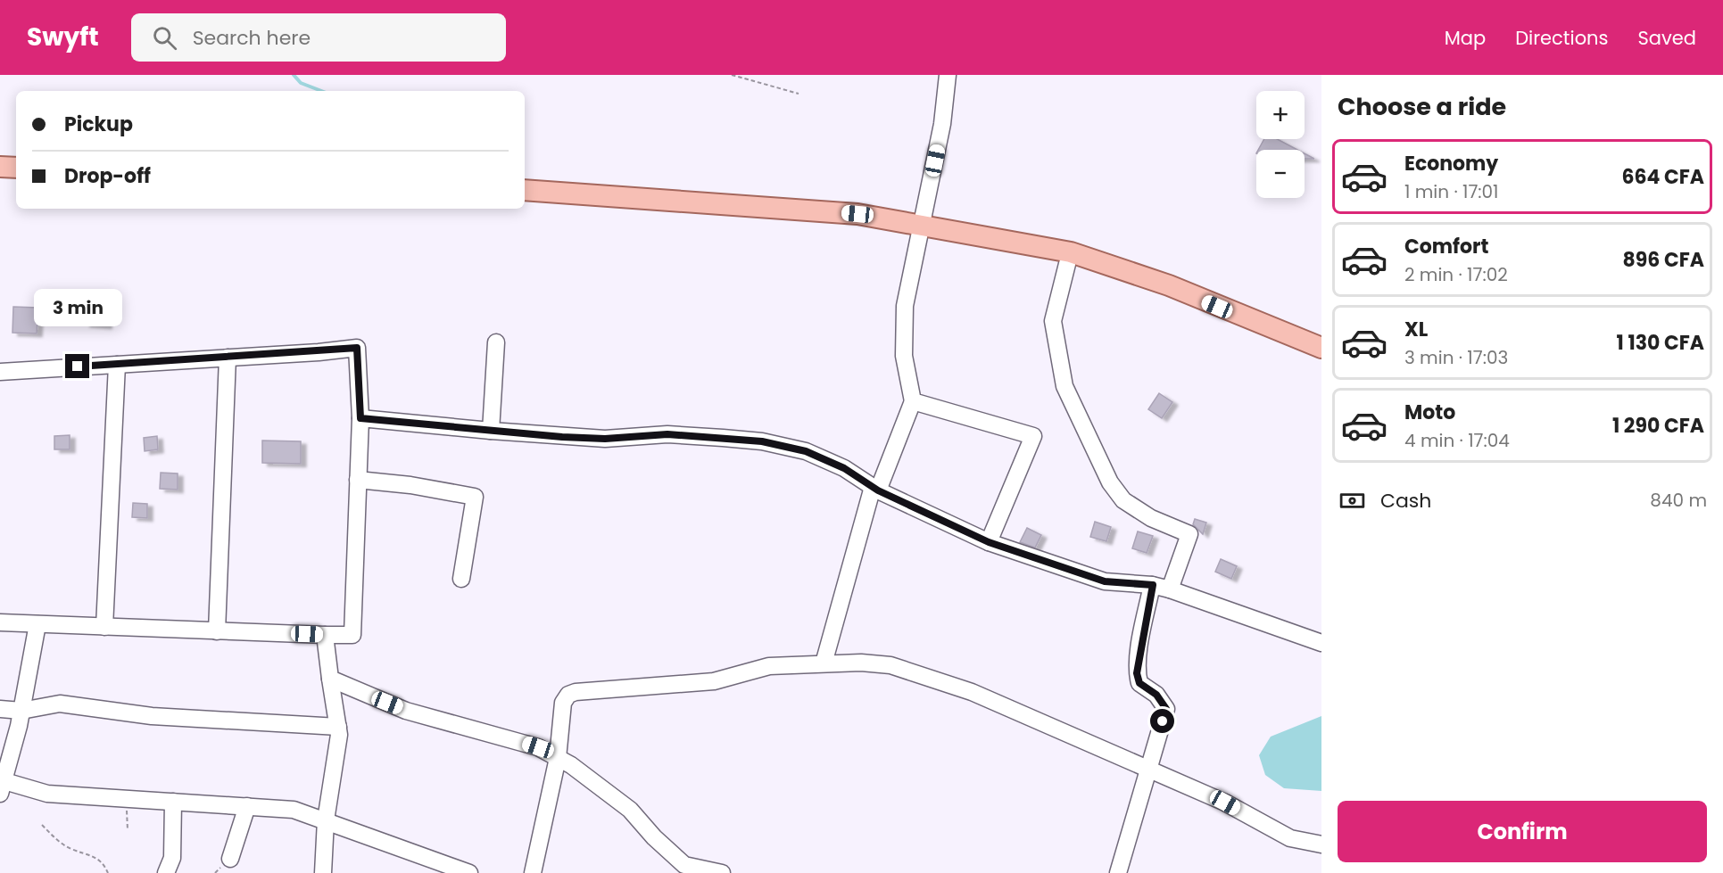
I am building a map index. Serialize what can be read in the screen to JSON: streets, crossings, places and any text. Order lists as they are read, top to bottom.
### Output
{
  "page": {
    "header": "Swyft",
    "search": "Search here",
    "nav": ["Map", "Directions", "Saved"],
    "heading": "Choose a ride",
    "map_buttons": ["+", "−"],
    "banner": ["Pickup", "Drop-off"],
    "list": [
      {
        "name": "Economy",
        "note": "1 min · 17:01",
        "value": "664 CFA"
      },
      {
        "name": "Comfort",
        "note": "2 min · 17:02",
        "value": "896 CFA"
      },
      {
        "name": "XL",
        "note": "3 min · 17:03",
        "value": "1 130 CFA"
      },
      {
        "name": "Moto",
        "note": "4 min · 17:04",
        "value": "1 290 CFA"
      }
    ],
    "bubble": "3 min",
    "pay": ["Cash", "840 m"],
    "buttons": "Confirm"
  }
}
